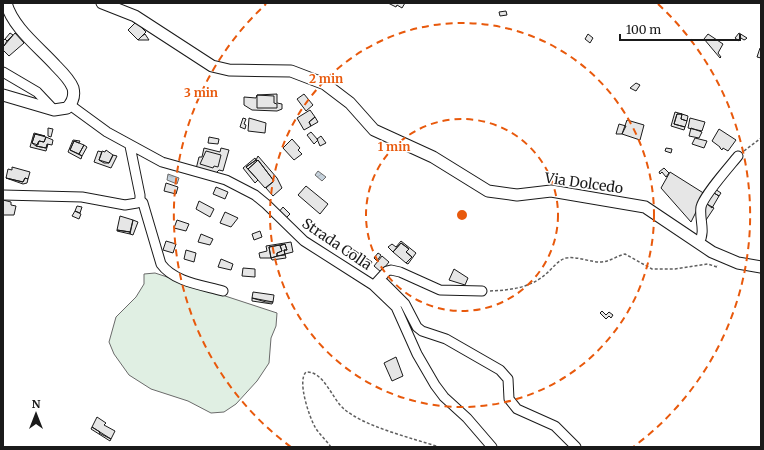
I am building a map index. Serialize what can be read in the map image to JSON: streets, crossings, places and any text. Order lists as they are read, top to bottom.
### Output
{
  "streets": {
    "main road": ["Via Dolcedo"],
    "street": ["Strada Colla"]
  },
  "scale_bar": "100 m",
  "north": "top",
  "rings": ["2 min", "3 min", "1 min"]
}
